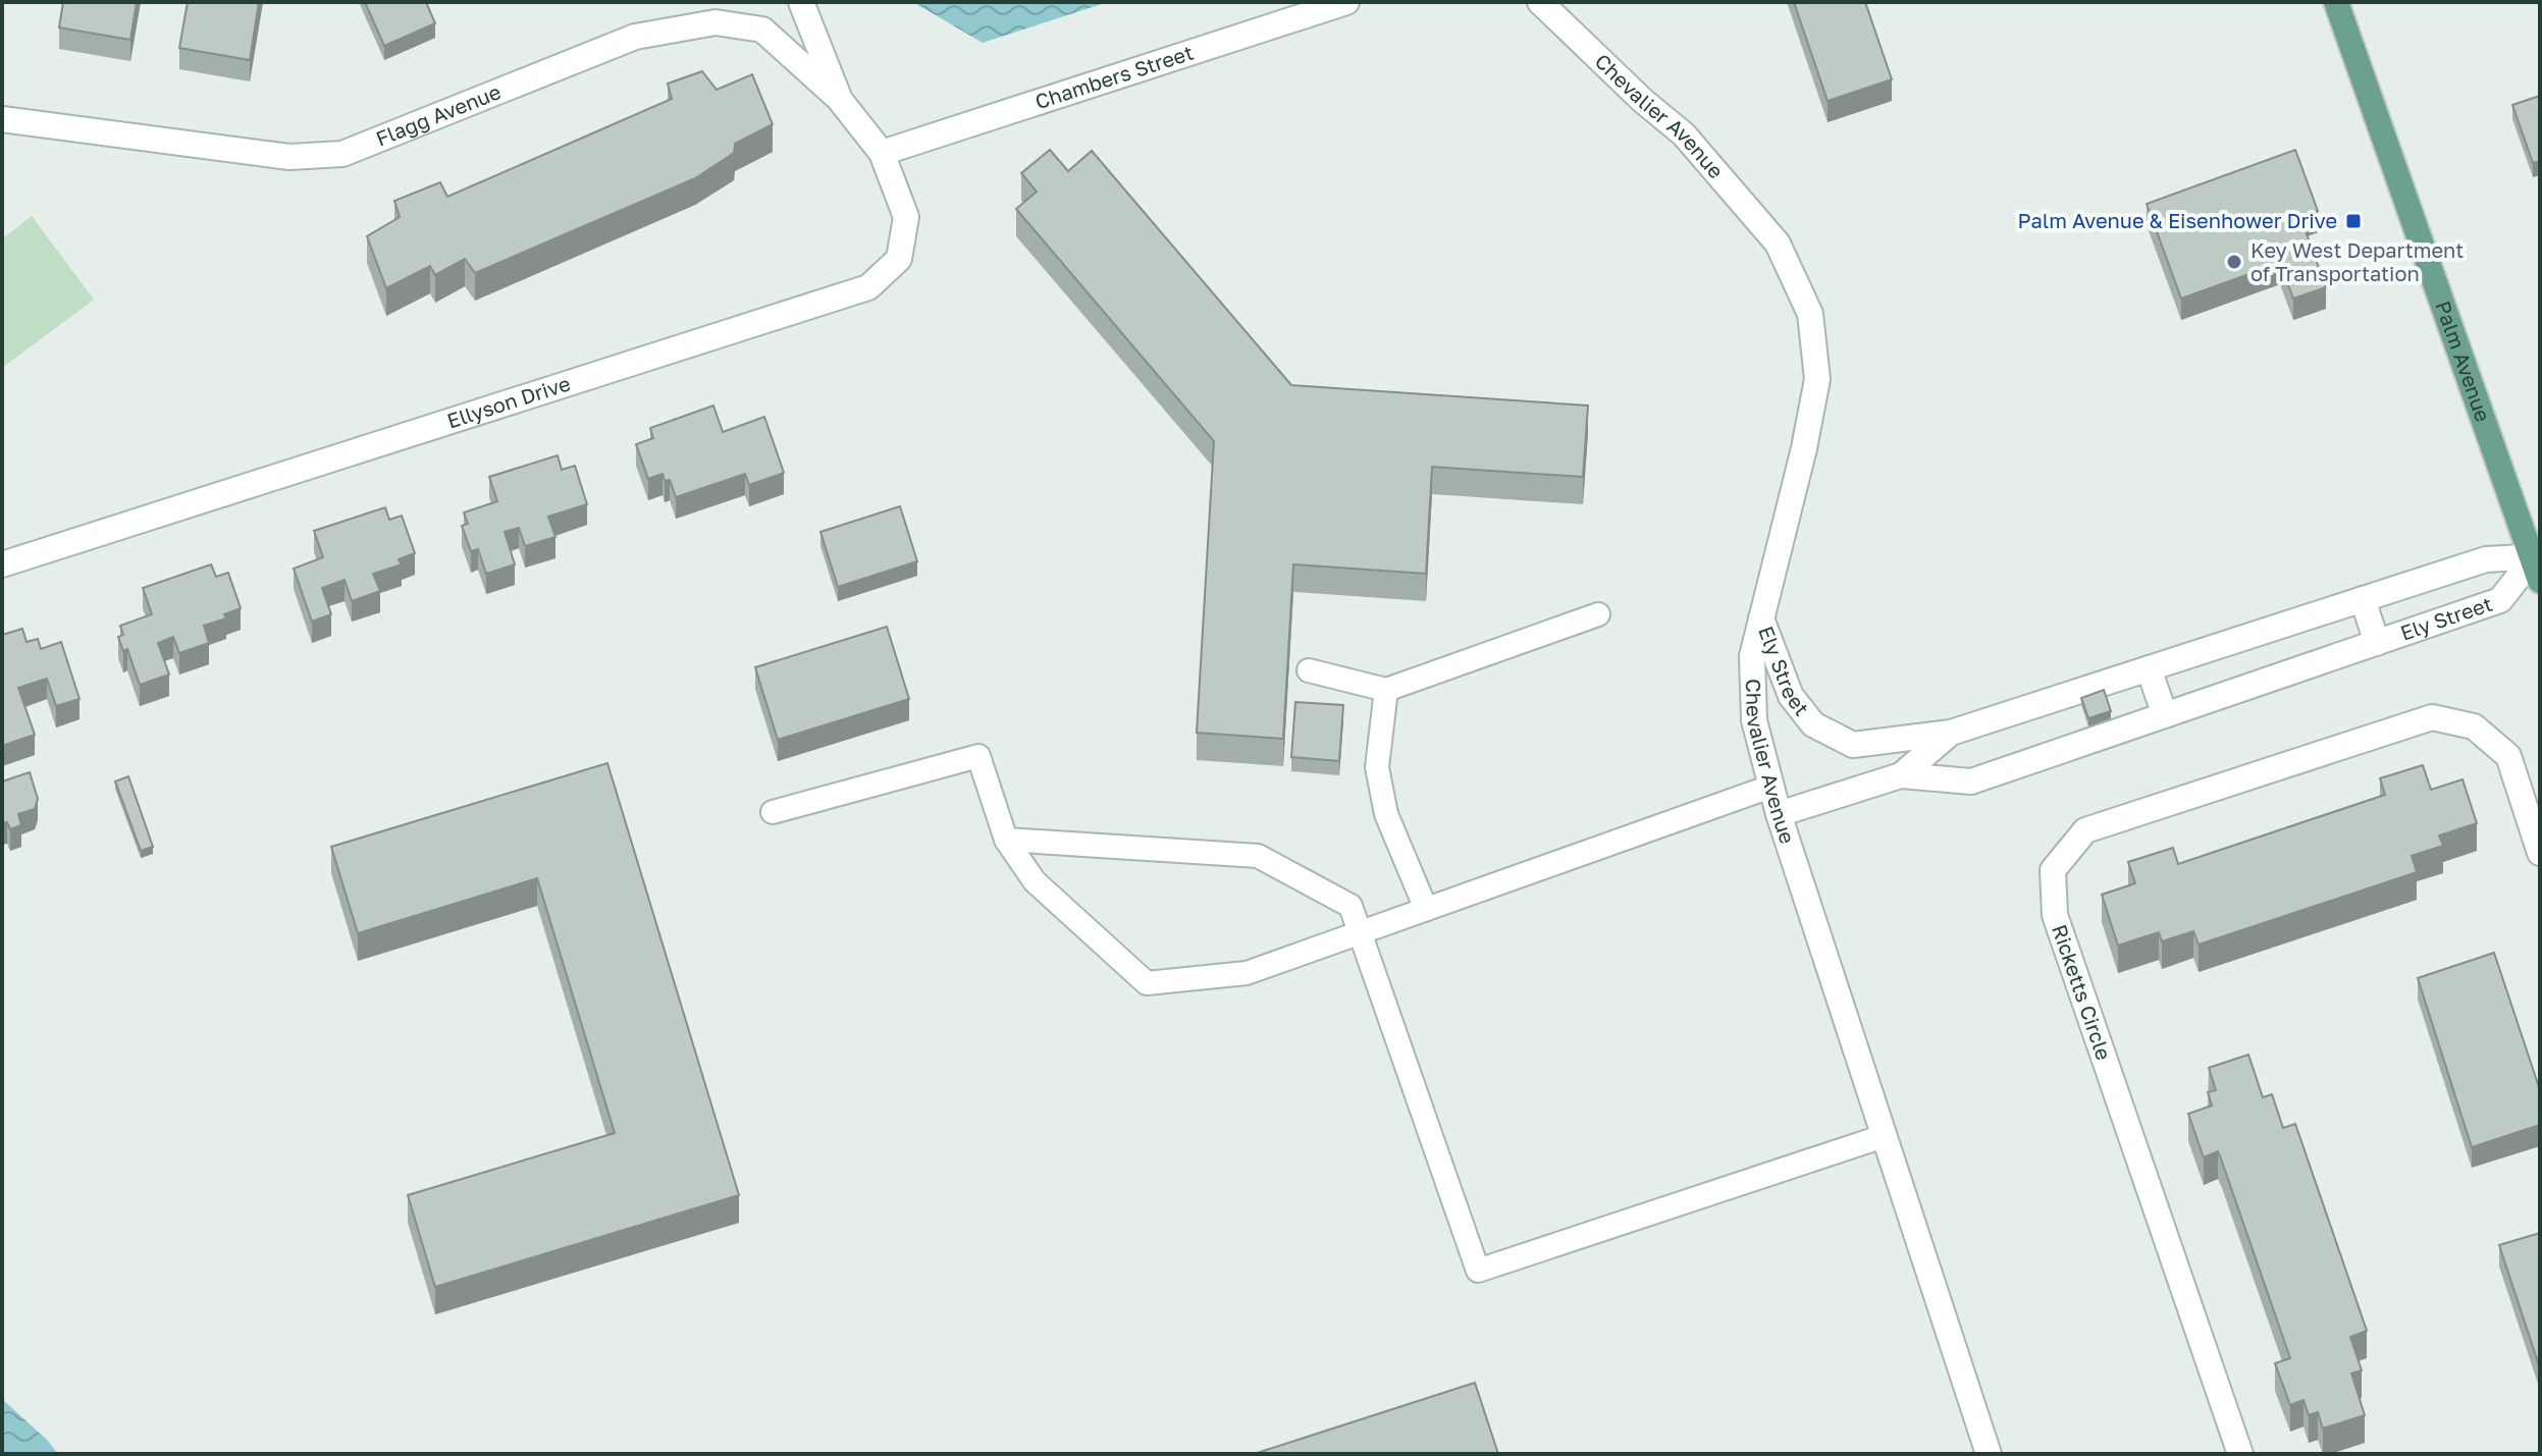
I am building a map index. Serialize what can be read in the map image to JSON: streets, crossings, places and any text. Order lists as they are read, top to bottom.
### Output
{
  "streets": {
    "main road": ["Palm Avenue"],
    "street": [
      "Chambers Street",
      "Flagg Avenue",
      "Chevalier Avenue",
      "Ellyson Drive",
      "Ely Street",
      "Ricketts Circle"
    ]
  },
  "crossings": [
    ["Chambers Street", "Ellyson Drive"],
    ["Flagg Avenue", "Ellyson Drive"],
    ["Chevalier Avenue", "Ely Street"],
    ["Palm Avenue", "Ely Street"]
  ],
  "places": {
    "transit": ["Palm Avenue & Eisenhower Drive"],
    "other": ["Key West Department of Transportation"]
  }
}
